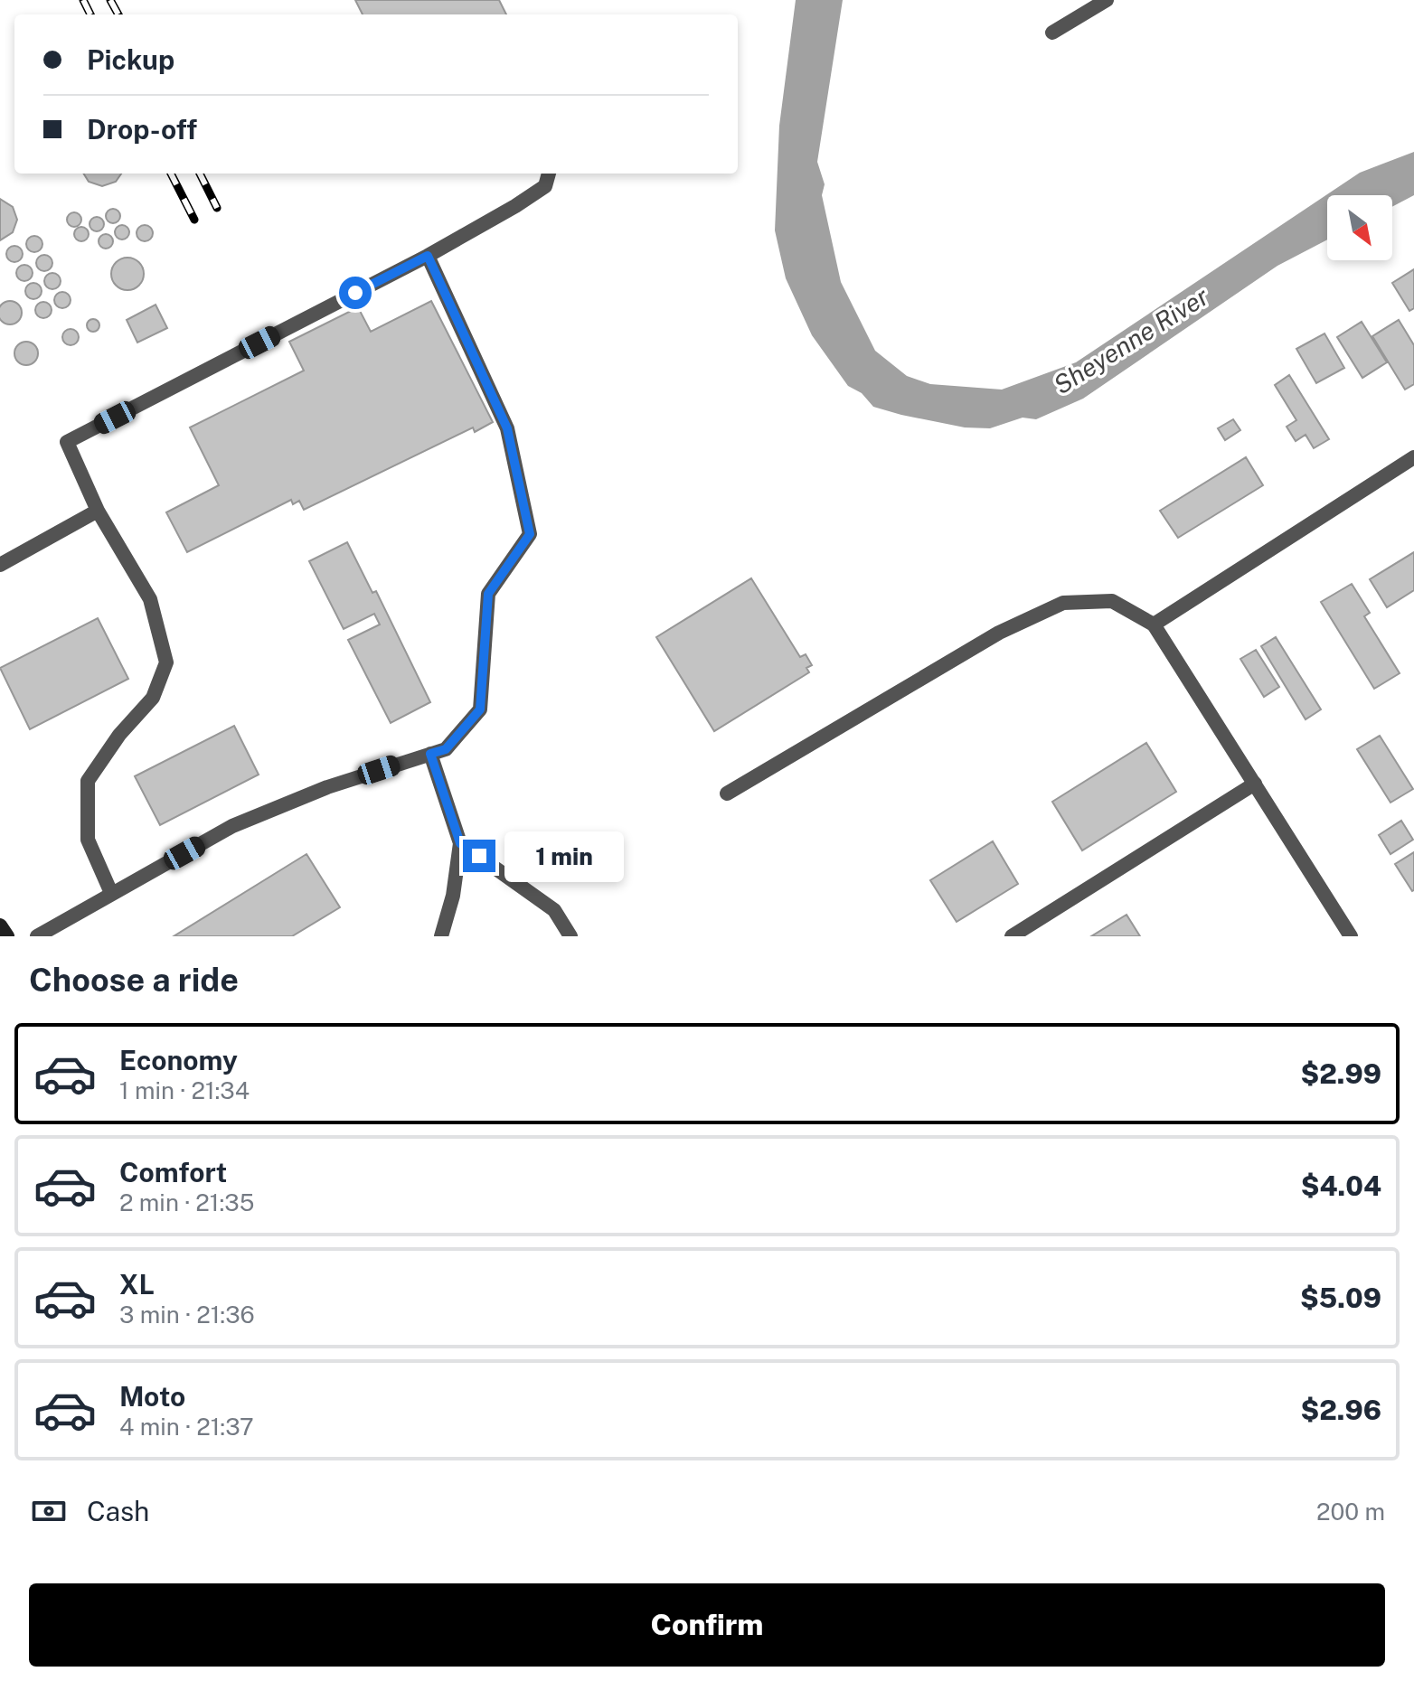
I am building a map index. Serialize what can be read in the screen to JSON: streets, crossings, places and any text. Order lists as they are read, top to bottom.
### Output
{
  "water": ["Sheyenne River"],
  "north": "bottom right",
  "page": {
    "banner": ["Pickup", "Drop-off"],
    "bubble": "1 min",
    "heading": "Choose a ride",
    "list": [
      {
        "name": "Economy",
        "note": "1 min · 21:34",
        "value": "$2.99"
      },
      {
        "name": "Comfort",
        "note": "2 min · 21:35",
        "value": "$4.04"
      },
      {
        "name": "XL",
        "note": "3 min · 21:36",
        "value": "$5.09"
      },
      {
        "name": "Moto",
        "note": "4 min · 21:37",
        "value": "$2.96"
      }
    ],
    "pay": ["Cash", "200 m"],
    "buttons": "Confirm"
  }
}
